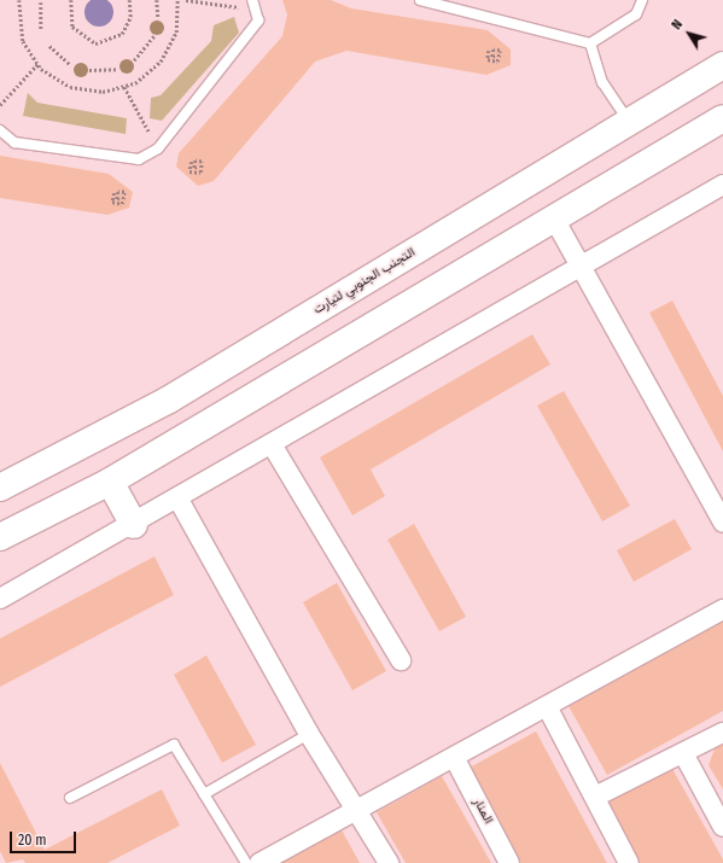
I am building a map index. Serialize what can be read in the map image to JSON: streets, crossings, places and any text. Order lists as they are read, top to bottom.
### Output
{
  "streets": {
    "highway": ["التجنب الجنوبي لتيارت"],
    "street": ["المنار"]
  },
  "scale_bar": "20 m",
  "north": "top left"
}
